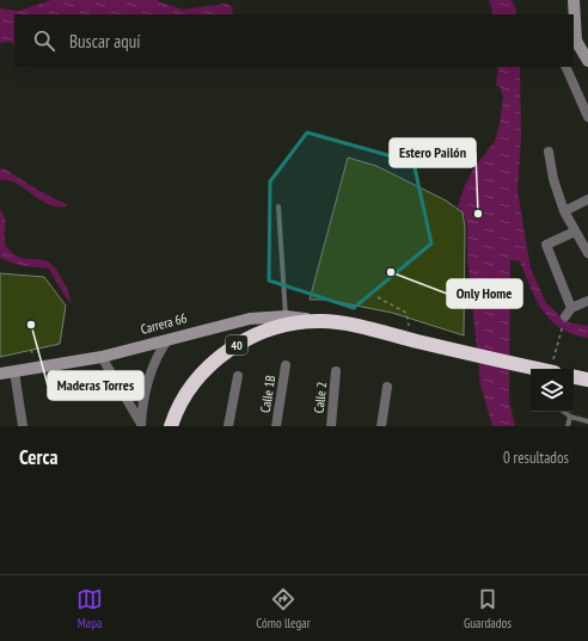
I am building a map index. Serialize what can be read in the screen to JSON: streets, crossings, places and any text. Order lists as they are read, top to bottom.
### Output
{
  "streets": {
    "highway": ["Carrera 66", "40"],
    "street": ["Calle 1B", "Calle 2"]
  },
  "places": ["Estero Pailón", "Only Home", "Maderas Torres"],
  "page": {
    "search": "Buscar aquí",
    "heading": ["Cerca", "0 resultados"],
    "nav": ["Mapa", "Cómo llegar", "Guardados"]
  }
}
